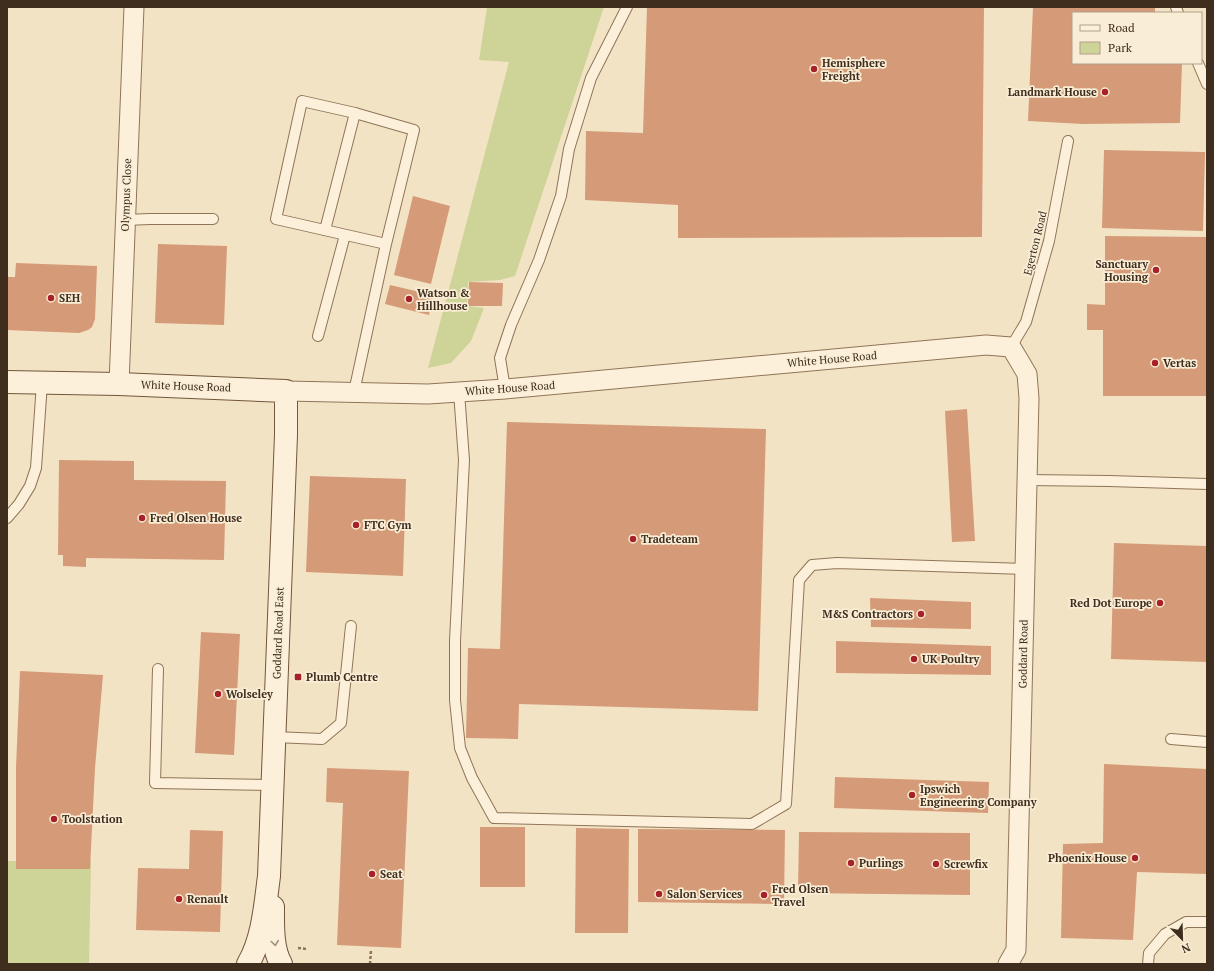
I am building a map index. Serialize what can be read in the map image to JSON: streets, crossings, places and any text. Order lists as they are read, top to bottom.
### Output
{
  "streets": {
    "street": [
      "Olympus Close",
      "White House Road",
      "Goddard Road East",
      "Goddard Road"
    ],
    "lane": ["Egerton Road"]
  },
  "crossings": [
    ["Olympus Close", "White House Road"],
    ["Egerton Road", "White House Road"],
    ["Egerton Road", "Goddard Road"],
    ["White House Road", "Goddard Road East"],
    ["White House Road", "Goddard Road"]
  ],
  "places": {
    "other": [
      "Hemisphere Freight",
      "Landmark House",
      "Sanctuary Housing",
      "SEH",
      "Watson & Hillhouse",
      "Vertas",
      "Fred Olsen House",
      "FTC Gym",
      "Tradeteam",
      "Red Dot Europe",
      "M&S Contractors",
      "UK Poultry",
      "Wolseley",
      "Ipswich Engineering Company",
      "Toolstation",
      "Phoenix House",
      "Purlings",
      "Screwfix",
      "Seat",
      "Salon Services",
      "Fred Olsen Travel",
      "Renault"
    ],
    "transit": ["Plumb Centre"]
  },
  "legend": ["Road", "Park"],
  "north": "bottom right"
}
